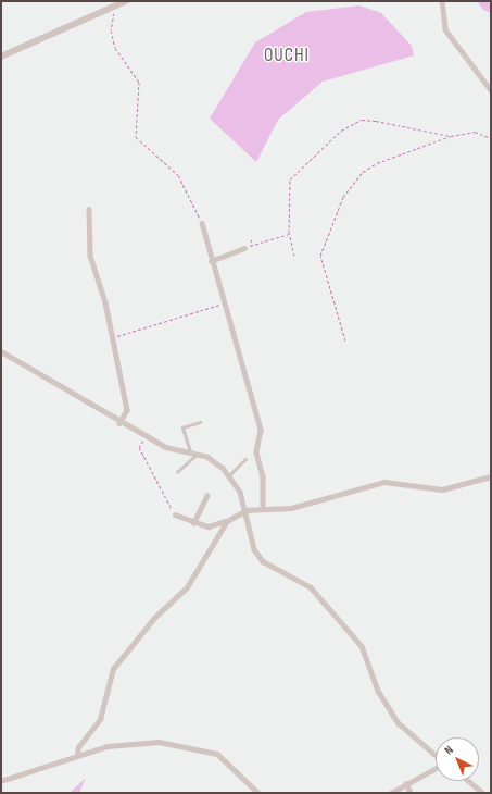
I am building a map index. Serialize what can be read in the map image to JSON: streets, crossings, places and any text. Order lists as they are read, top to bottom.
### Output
{
  "districts": ["OUCHI"],
  "north": "top left"
}
